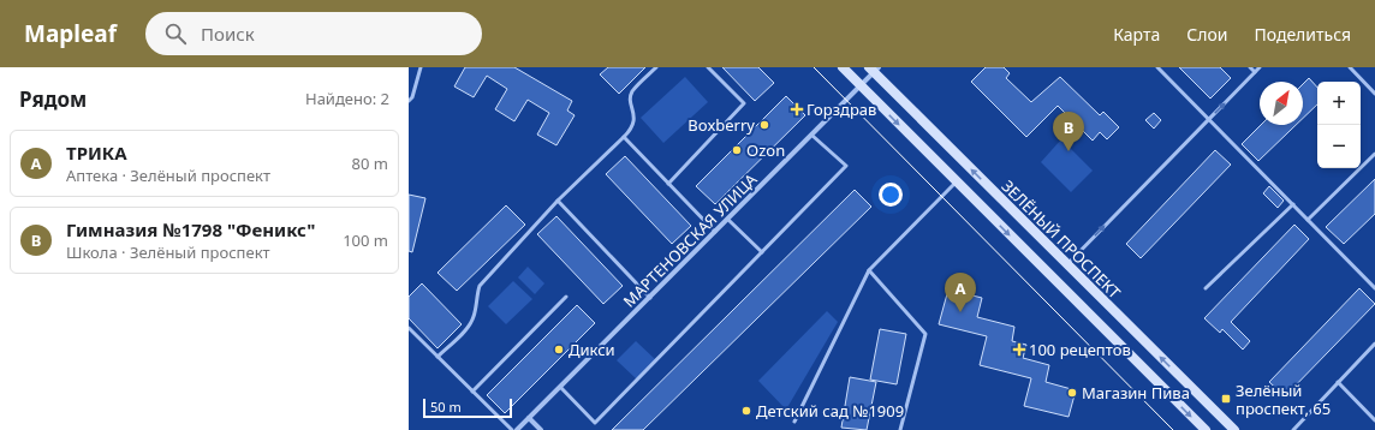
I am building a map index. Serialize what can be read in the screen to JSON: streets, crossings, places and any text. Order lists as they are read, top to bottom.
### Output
{
  "streets": {
    "main road": ["ЗЕЛЁНЫЙ ПРОСПЕКТ"],
    "street": ["МАРТЕНОВСКАЯ УЛИЦА"]
  },
  "crossings": [
    ["ЗЕЛЁНЫЙ ПРОСПЕКТ", "МАРТЕНОВСКАЯ УЛИЦА"]
  ],
  "places": {
    "health": ["Горздрав", "100 рецептов"],
    "other": [
      "Boxberry",
      "Ozon",
      "Дикси",
      "Магазин Пива",
      "Детский сад №1909"
    ],
    "transit": ["Зелёный проспект, 65"]
  },
  "scale_bar": "50 m",
  "north": "top right",
  "page": {
    "header": "Mapleaf",
    "search": "Поиск",
    "nav": ["Карта", "Слои", "Поделиться"],
    "heading": ["Рядом", "Найдено: 2"],
    "map_buttons": ["+", "−"],
    "pins": ["B", "A"],
    "list": [
      {
        "mark": "A",
        "name": "ТРИКА",
        "note": "Аптека · Зелёный проспект",
        "value": "80 m"
      },
      {
        "mark": "B",
        "name": "Гимназия №1798 \"Феникс\"",
        "note": "Школа · Зелёный проспект",
        "value": "100 m"
      }
    ],
    "scale": "50 m"
  }
}
